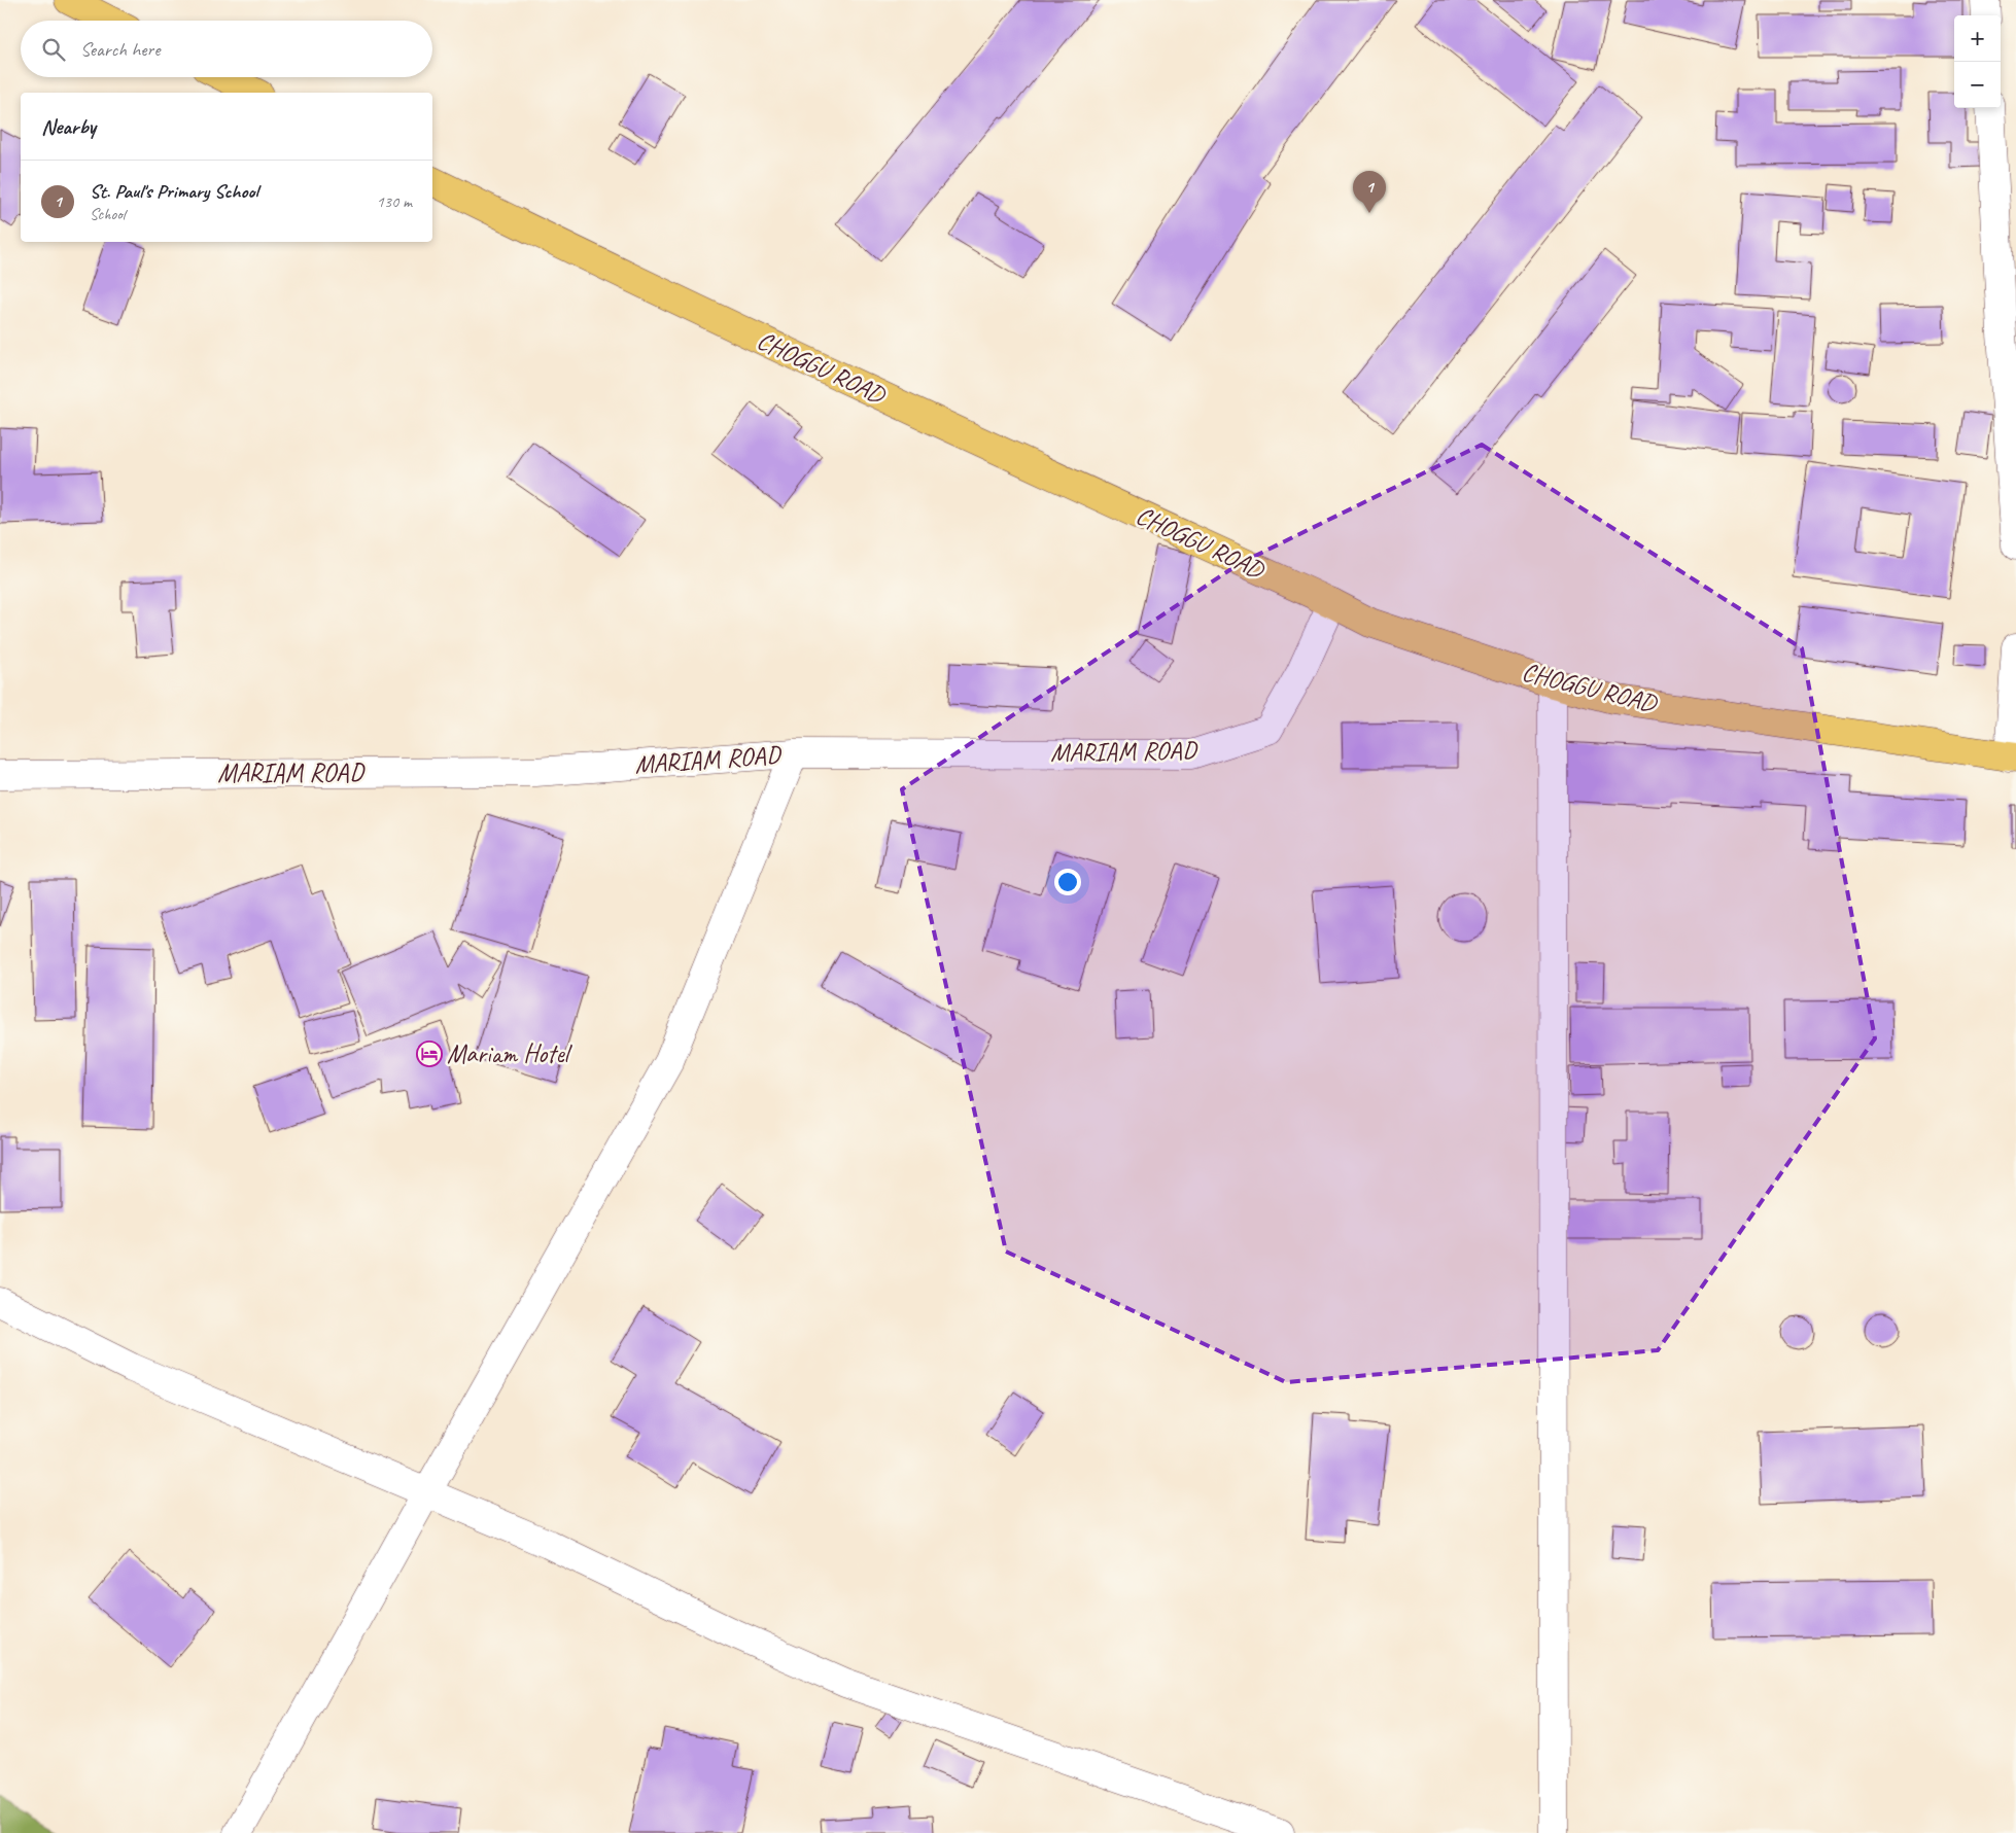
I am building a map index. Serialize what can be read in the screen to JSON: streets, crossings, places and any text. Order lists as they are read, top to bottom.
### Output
{
  "streets": {
    "main road": ["CHOGGU ROAD"],
    "street": ["MARIAM ROAD"]
  },
  "crossings": [
    ["CHOGGU ROAD", "MARIAM ROAD"]
  ],
  "places": {
    "hotel": ["Mariam Hotel"]
  },
  "page": {
    "map_buttons": ["+", "−"],
    "search": "Search here",
    "heading": "Nearby",
    "list": [
      {
        "mark": "1",
        "name": "St. Paul's Primary School",
        "note": "School",
        "value": "130 m"
      }
    ],
    "pins": "1"
  }
}
